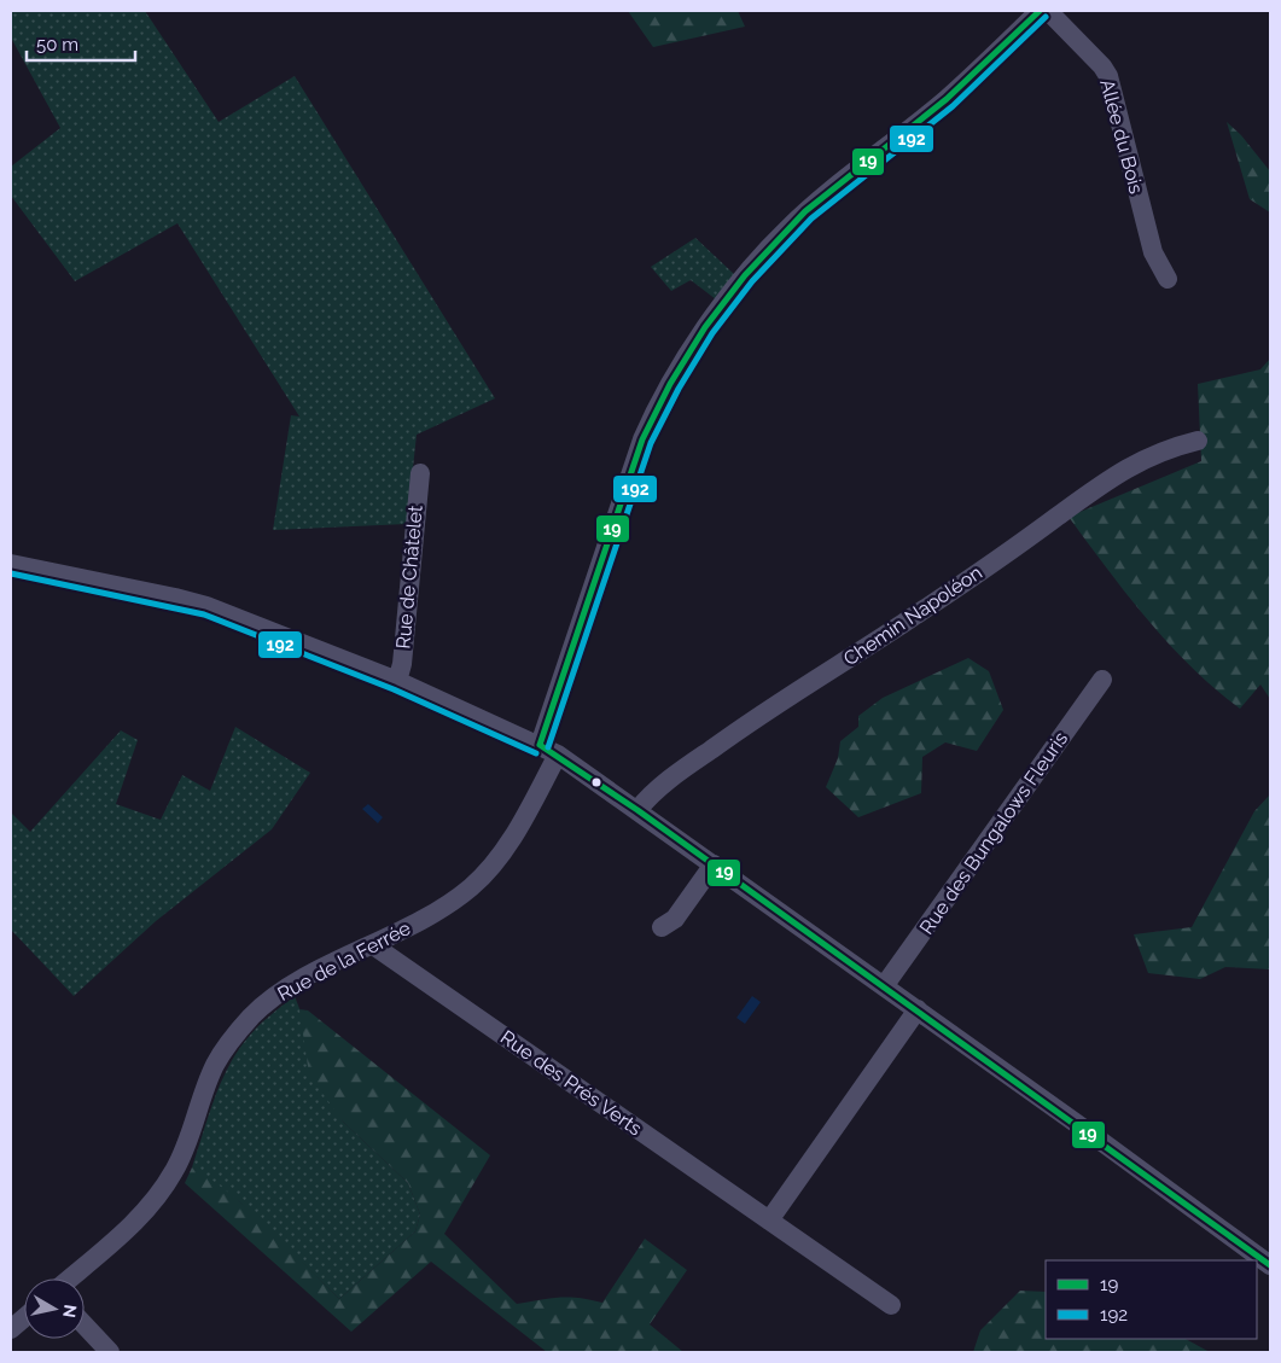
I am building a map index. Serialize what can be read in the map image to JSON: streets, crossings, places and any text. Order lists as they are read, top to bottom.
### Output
{
  "streets": {
    "street": [
      "Allée du Bois",
      "Rue de Châtelet",
      "Chemin Napoléon",
      "Rue des Bungalows Fleuris",
      "Rue de la Ferrée",
      "Rue des Prés Verts"
    ]
  },
  "crossings": [
    ["Rue de Châtelet", "Chemin Napoléon"],
    ["Rue de Châtelet", "Rue des Bungalows Fleuris"],
    ["Rue de Châtelet", "Rue de la Ferrée"],
    ["Rue de la Ferrée", "Rue des Prés Verts"]
  ],
  "lines": ["transit line 19", "transit line 192"],
  "legend": ["19", "192"],
  "scale_bar": "50 m",
  "north": "right"
}
